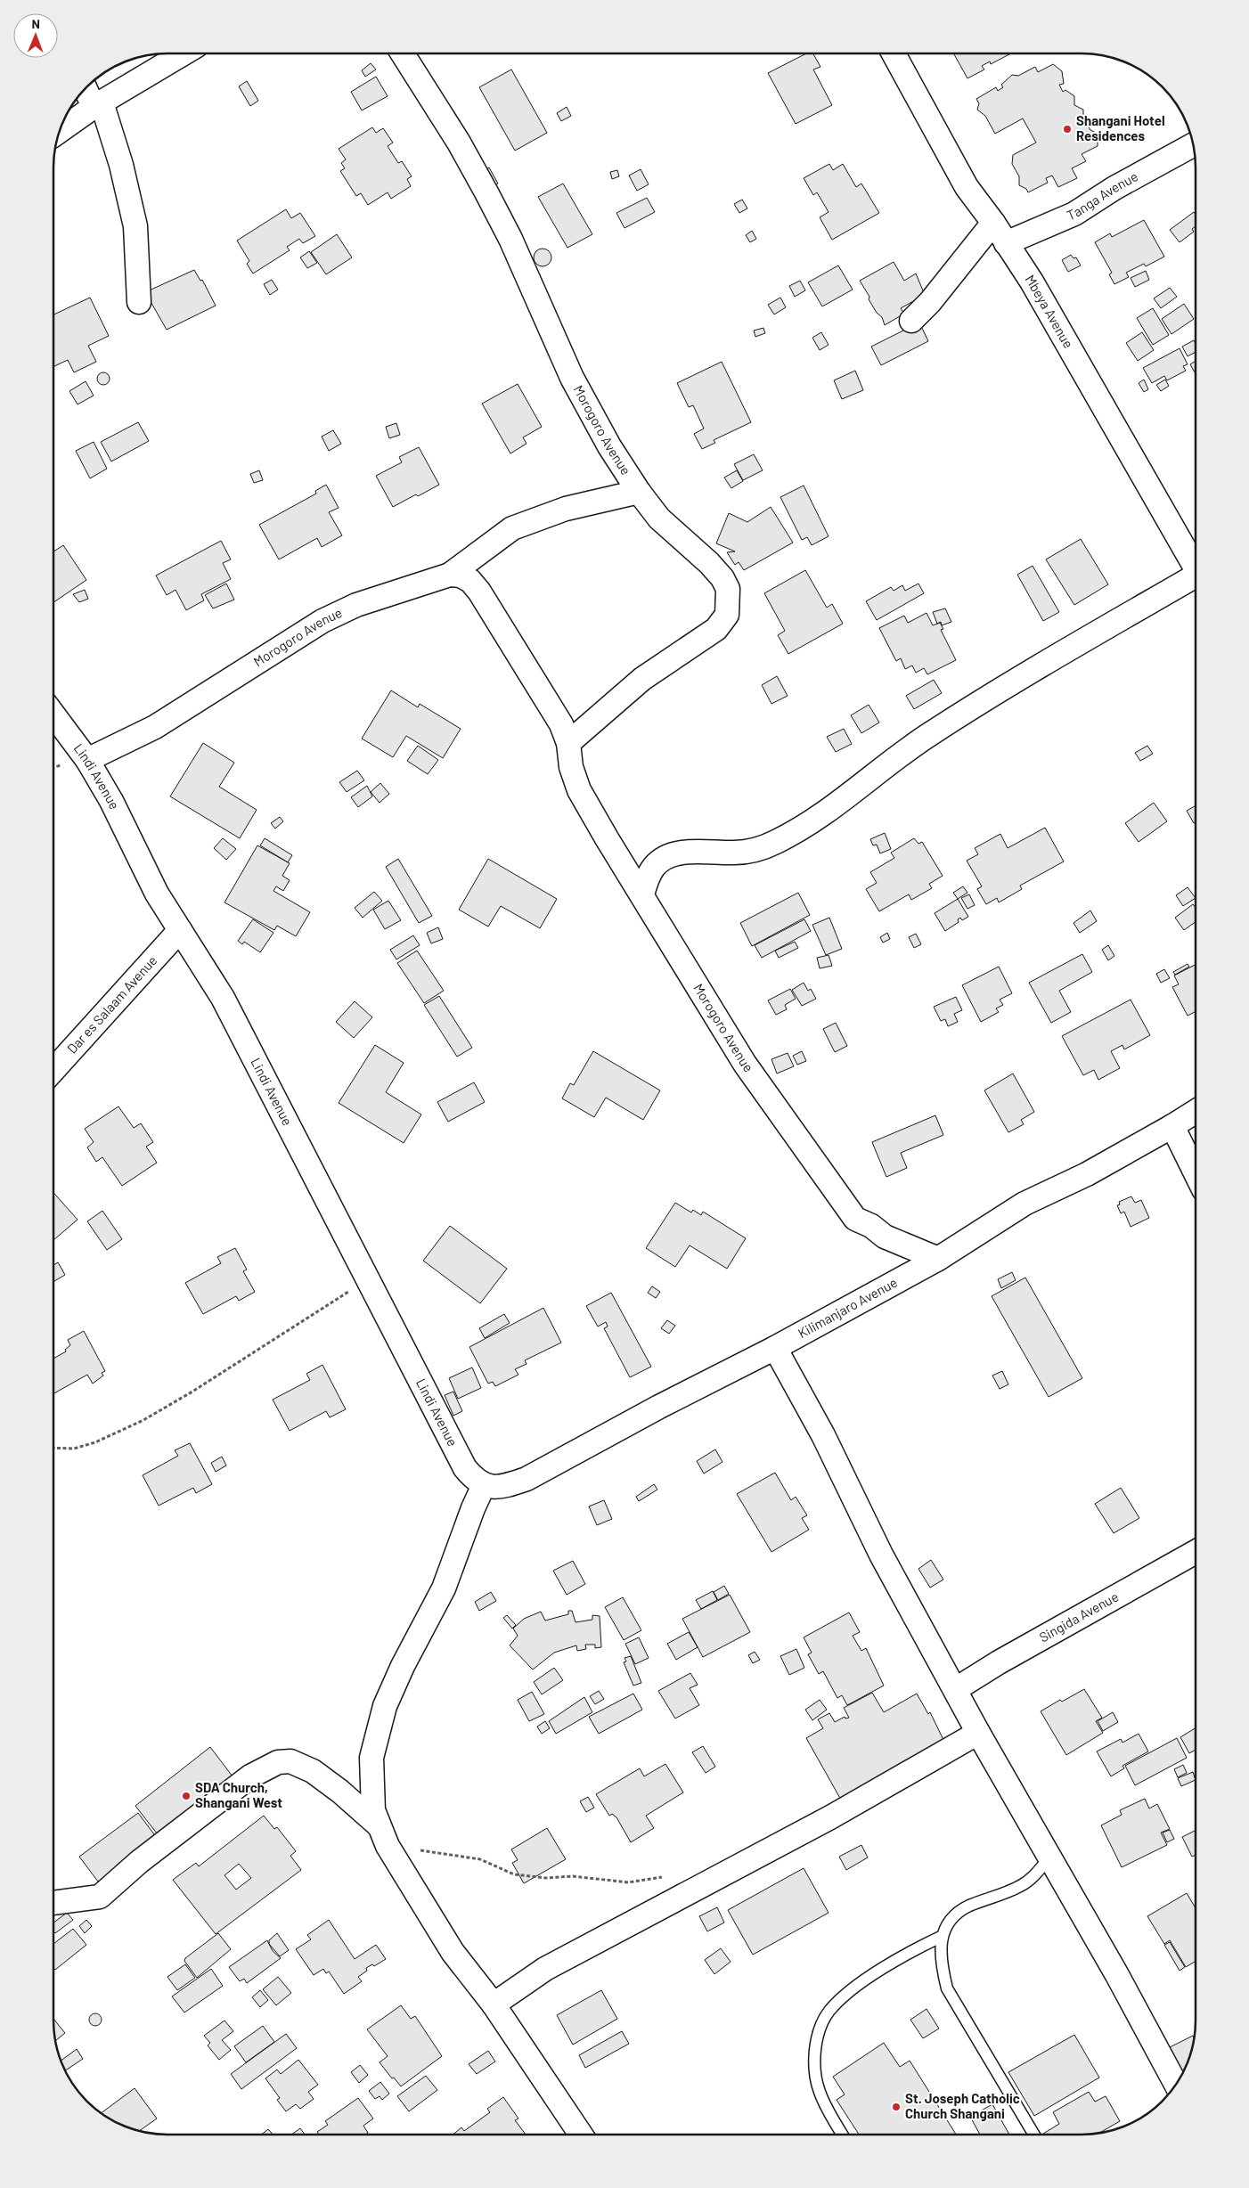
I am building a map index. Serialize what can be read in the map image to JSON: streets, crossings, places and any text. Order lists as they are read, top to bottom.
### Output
{
  "streets": {
    "street": [
      "Tanga Avenue",
      "Mbeya Avenue",
      "Morogoro Avenue",
      "Lindi Avenue",
      "Dar es Salaam Avenue",
      "Kilimanjaro Avenue",
      "Singida Avenue"
    ]
  },
  "crossings": [
    ["Tanga Avenue", "Mbeya Avenue"],
    ["Morogoro Avenue", "Lindi Avenue"],
    ["Morogoro Avenue", "Kilimanjaro Avenue"],
    ["Lindi Avenue", "Dar es Salaam Avenue"],
    ["Lindi Avenue", "Kilimanjaro Avenue"]
  ],
  "places": ["Shangani Hotel Residences", "SDA Church, Shangani West", "St. Joseph Catholic Church Shangani"],
  "north": "top"
}
